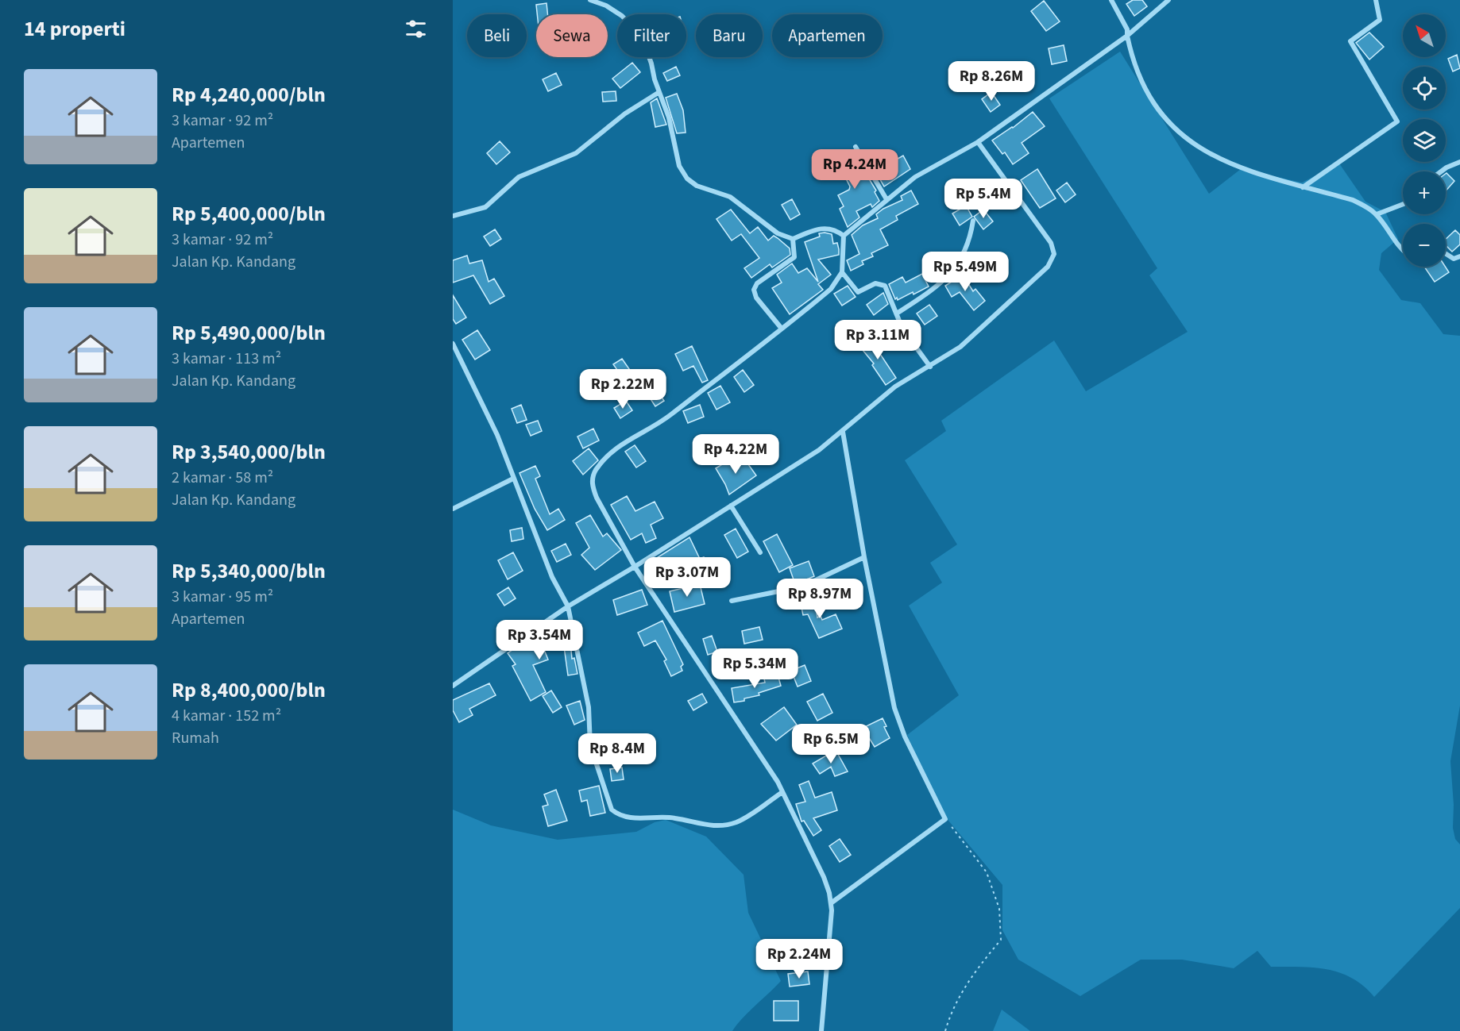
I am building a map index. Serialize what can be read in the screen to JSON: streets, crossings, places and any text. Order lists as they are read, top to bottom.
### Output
{
  "north": "top left",
  "page": {
    "heading": "14 properti",
    "map_buttons": ["+", "−"],
    "chip": [
      "Beli",
      "Sewa",
      "Filter",
      "Baru",
      "Apartemen"
    ],
    "list": [
      {
        "name": "Rp 4,240,000/bln",
        "note": "3 kamar · 92 m² · Apartemen"
      },
      {
        "name": "Rp 5,400,000/bln",
        "note": "3 kamar · 92 m² · Jalan Kp. Kandang"
      },
      {
        "name": "Rp 5,490,000/bln",
        "note": "3 kamar · 113 m² · Jalan Kp. Kandang"
      },
      {
        "name": "Rp 3,540,000/bln",
        "note": "2 kamar · 58 m² · Jalan Kp. Kandang"
      },
      {
        "name": "Rp 5,340,000/bln",
        "note": "3 kamar · 95 m² · Apartemen"
      },
      {
        "name": "Rp 8,400,000/bln",
        "note": "4 kamar · 152 m² · Rumah"
      }
    ],
    "price": [
      "Rp 8.26M",
      "Rp 4.24M",
      "Rp 5.4M",
      "Rp 5.49M",
      "Rp 3.11M",
      "Rp 2.22M",
      "Rp 4.22M",
      "Rp 3.07M",
      "Rp 8.97M",
      "Rp 3.54M",
      "Rp 5.34M",
      "Rp 6.5M",
      "Rp 8.4M",
      "Rp 2.24M"
    ]
  }
}
